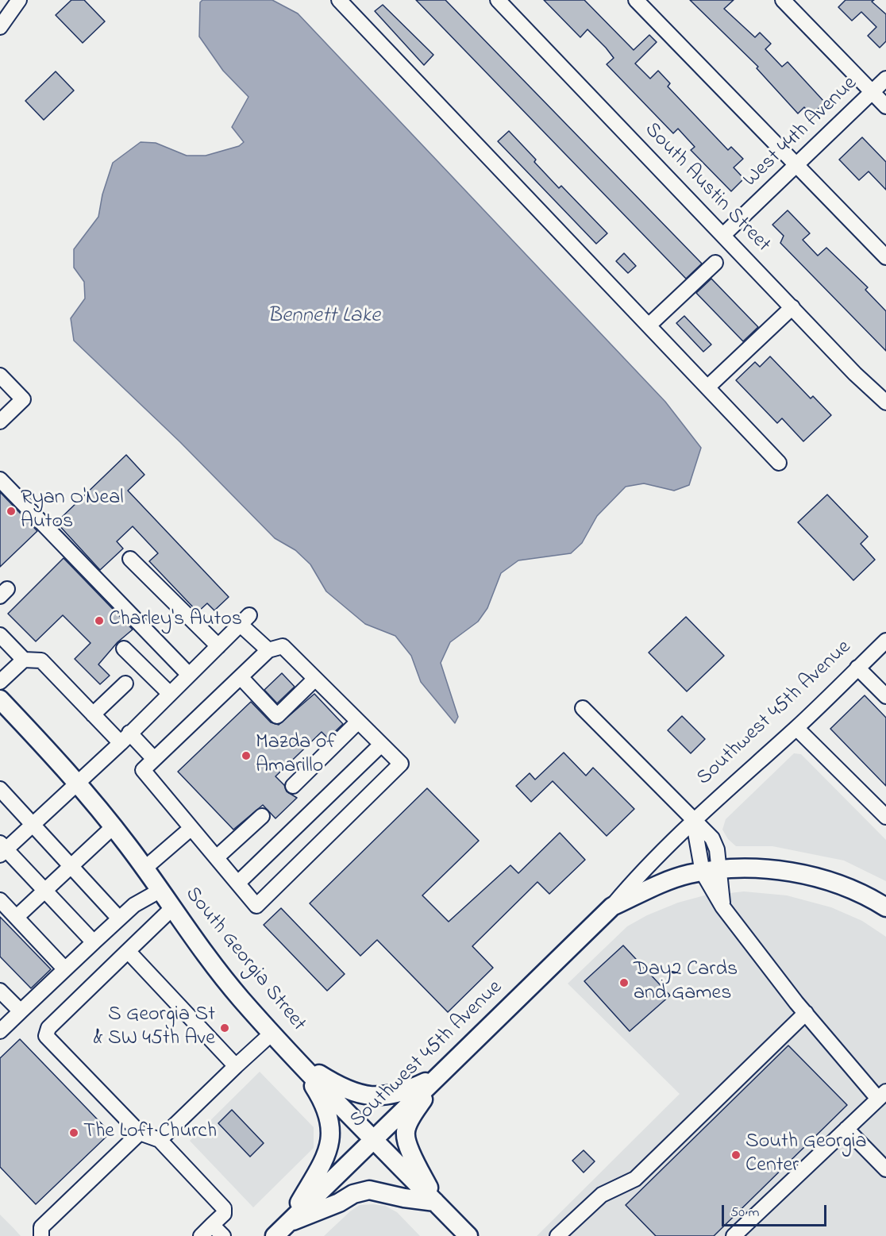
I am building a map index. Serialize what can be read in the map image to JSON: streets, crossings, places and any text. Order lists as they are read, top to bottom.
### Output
{
  "streets": {
    "main road": ["Southwest 45th Avenue", "South Georgia Street"],
    "street": ["West 44th Avenue", "South Austin Street"]
  },
  "crossings": [
    ["West 44th Avenue", "South Austin Street"],
    ["Southwest 45th Avenue", "South Georgia Street"]
  ],
  "water": ["Bennett Lake"],
  "places": [
    "Ryan O'Neal Autos",
    "Charley's Autos",
    "Mazda of Amarillo",
    "Day2 Cards and Games",
    "S Georgia St & SW 45th Ave",
    "The Loft Church",
    "South Georgia Center"
  ],
  "scale_bar": "50 m"
}
